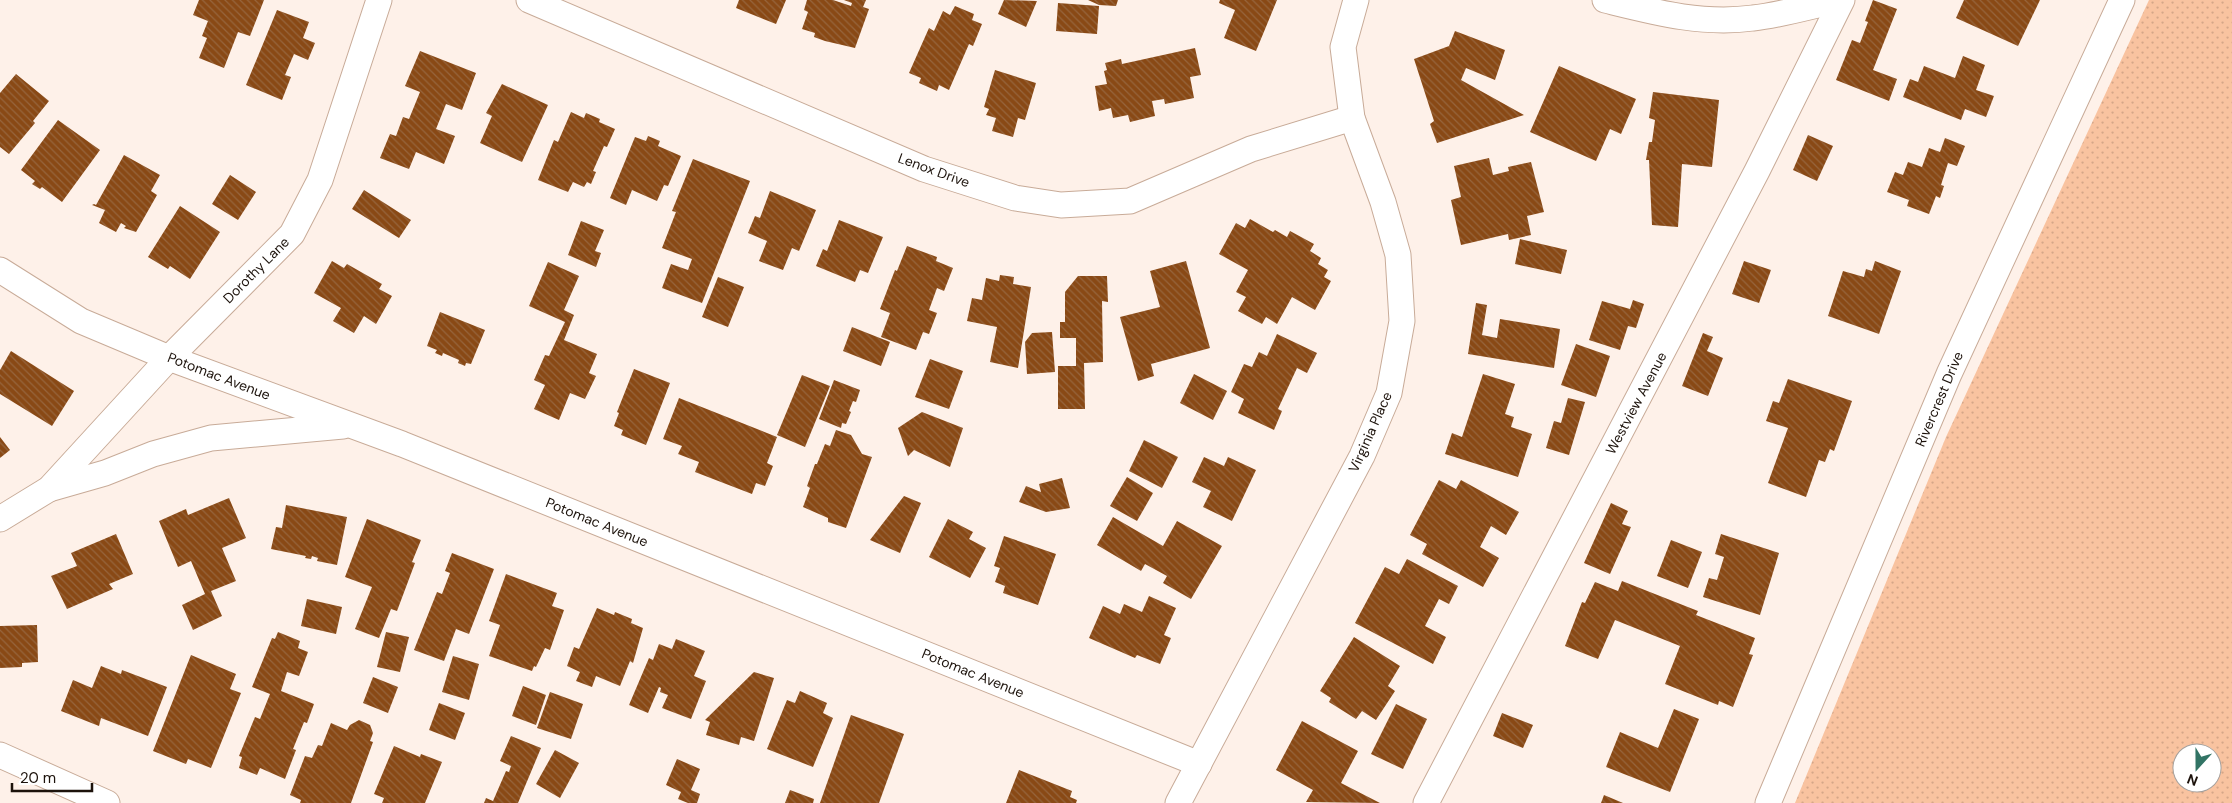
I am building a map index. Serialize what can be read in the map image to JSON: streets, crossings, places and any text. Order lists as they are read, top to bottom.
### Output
{
  "streets": {
    "street": [
      "Lenox Drive",
      "Dorothy Lane",
      "Potomac Avenue",
      "Rivercrest Drive",
      "Westview Avenue",
      "Virginia Place"
    ]
  },
  "crossings": [
    ["Lenox Drive", "Virginia Place"],
    ["Dorothy Lane", "Potomac Avenue"],
    ["Potomac Avenue", "Virginia Place"]
  ],
  "scale_bar": "20 m",
  "north": "bottom"
}
